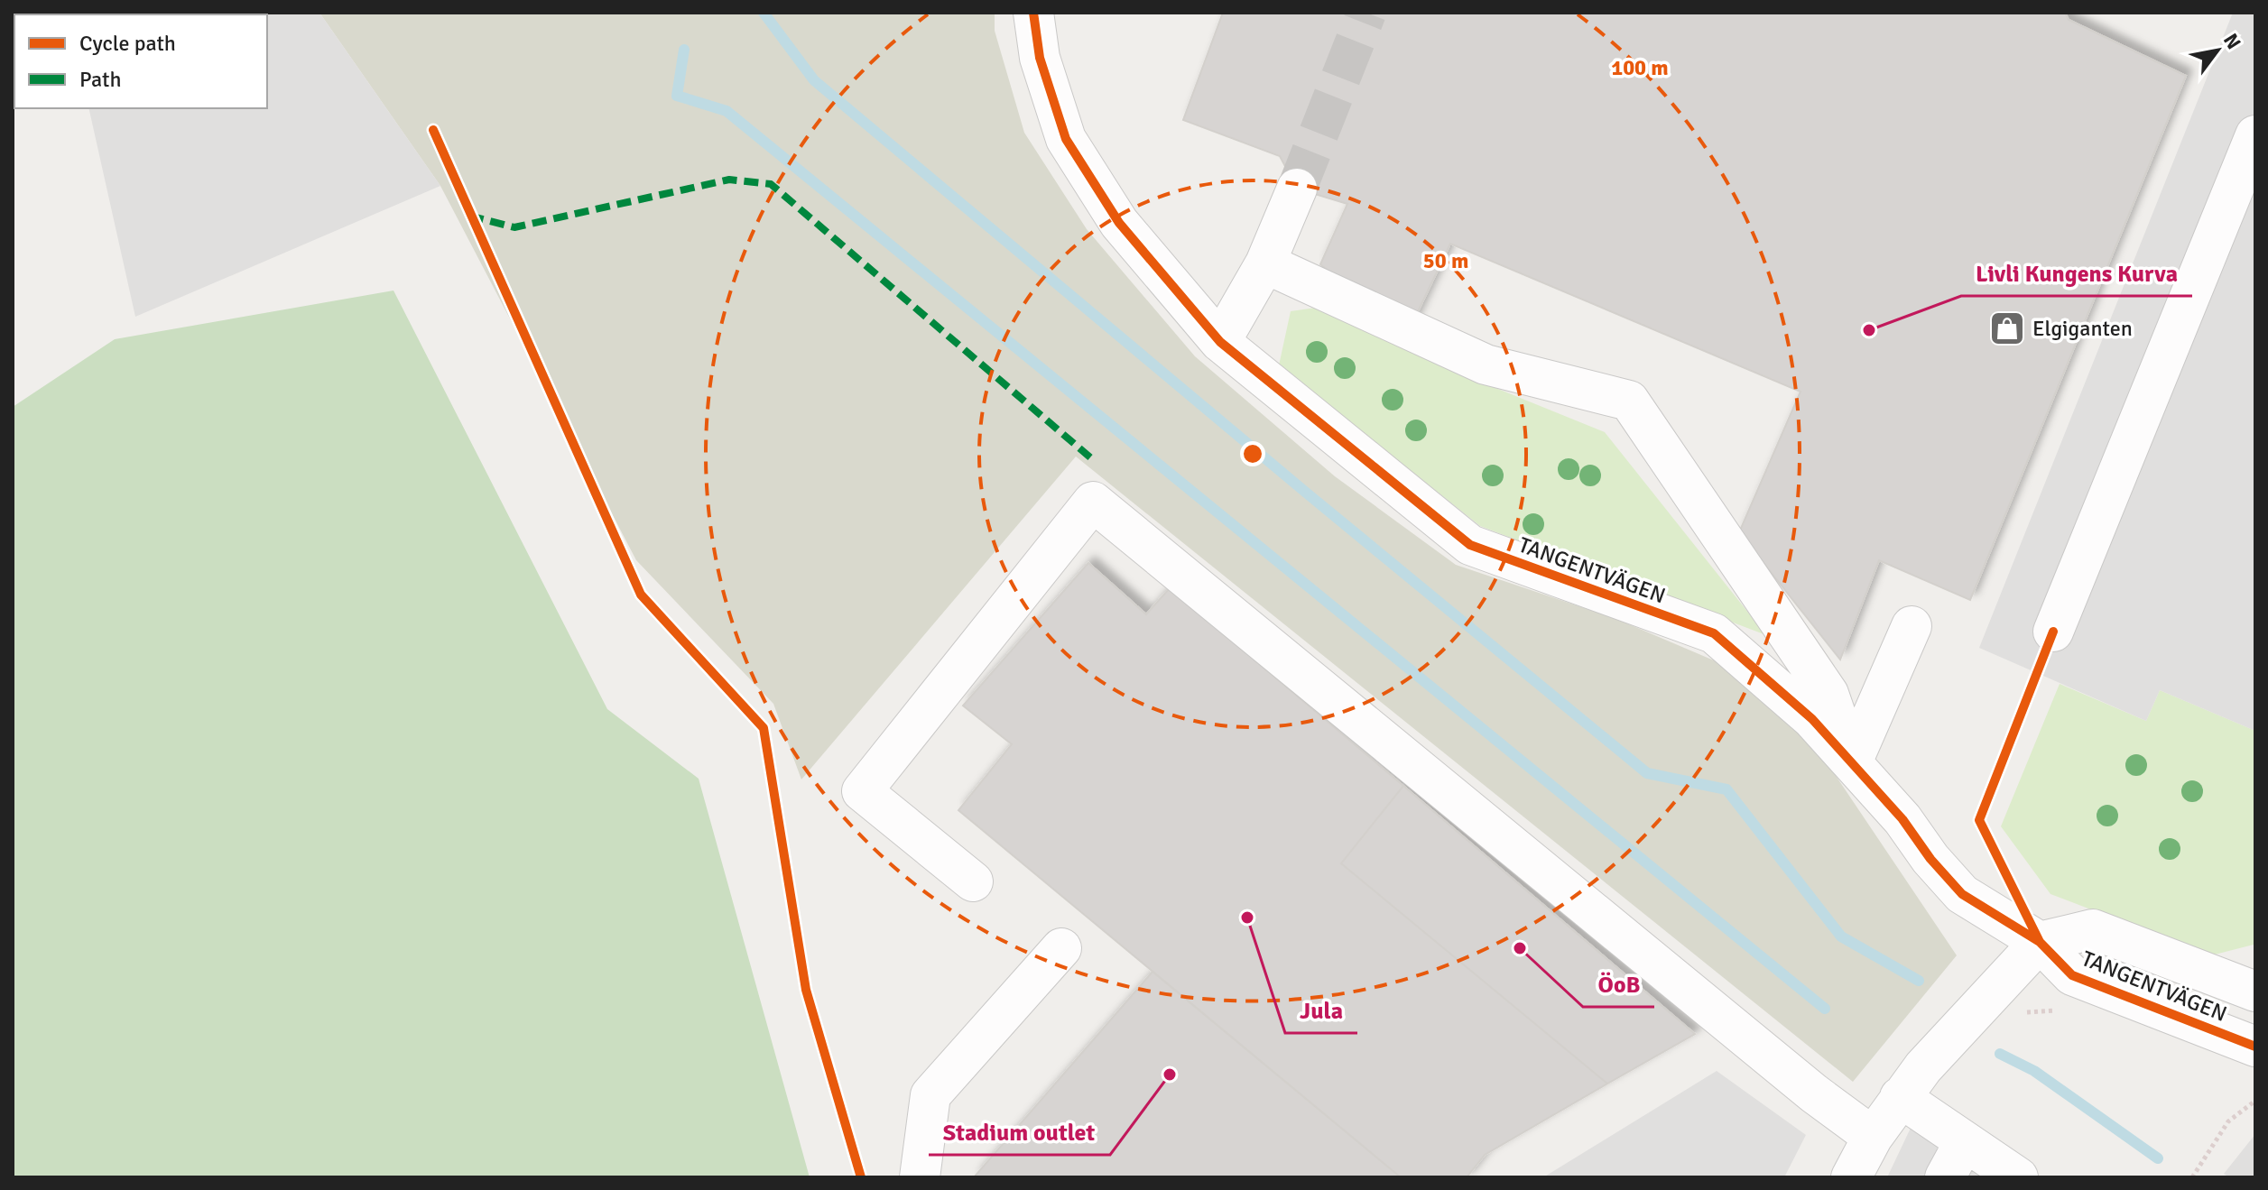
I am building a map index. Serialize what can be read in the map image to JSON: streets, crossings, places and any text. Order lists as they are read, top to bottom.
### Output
{
  "streets": {
    "street": ["TANGENTVÄGEN"]
  },
  "places": {
    "shop": ["Elgiganten"],
    "other": [
      "Livli Kungens Kurva",
      "Jula",
      "ÖoB",
      "Stadium outlet"
    ]
  },
  "legend": ["Cycle path", "Path"],
  "north": "top right",
  "rings": ["100 m", "50 m"]
}
